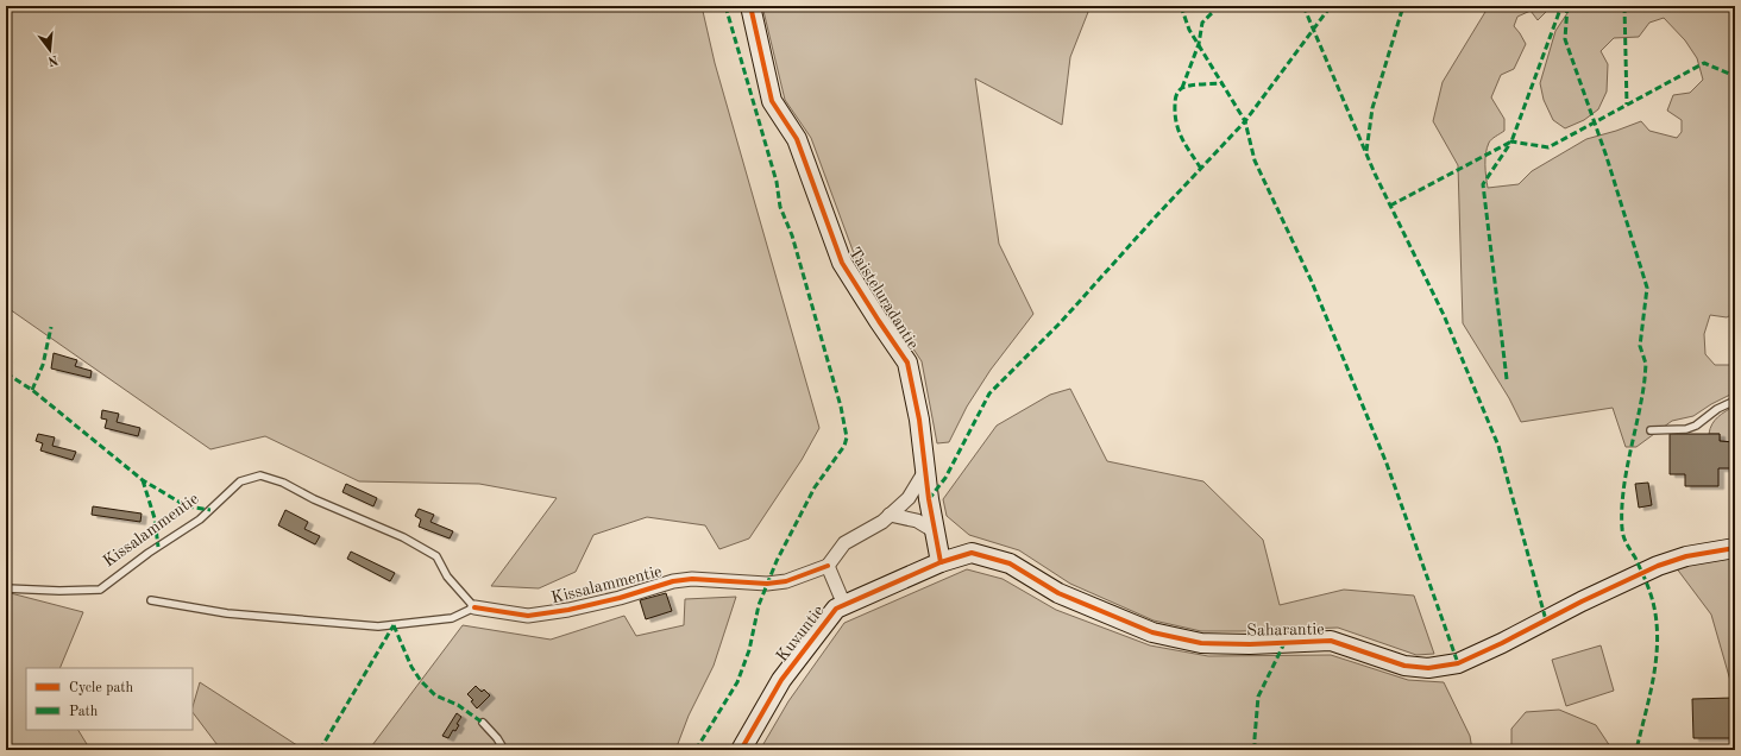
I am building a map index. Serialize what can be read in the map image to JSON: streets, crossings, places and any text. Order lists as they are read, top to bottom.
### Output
{
  "streets": {
    "street": [
      "Taisteluradantie",
      "Kissalammentie",
      "Saharantie",
      "Kuvuntie"
    ]
  },
  "crossings": [
    ["Taisteluradantie", "Saharantie"],
    ["Taisteluradantie", "Kuvuntie"],
    ["Saharantie", "Kuvuntie"]
  ],
  "legend": ["Cycle path", "Path"],
  "north": "bottom"
}
